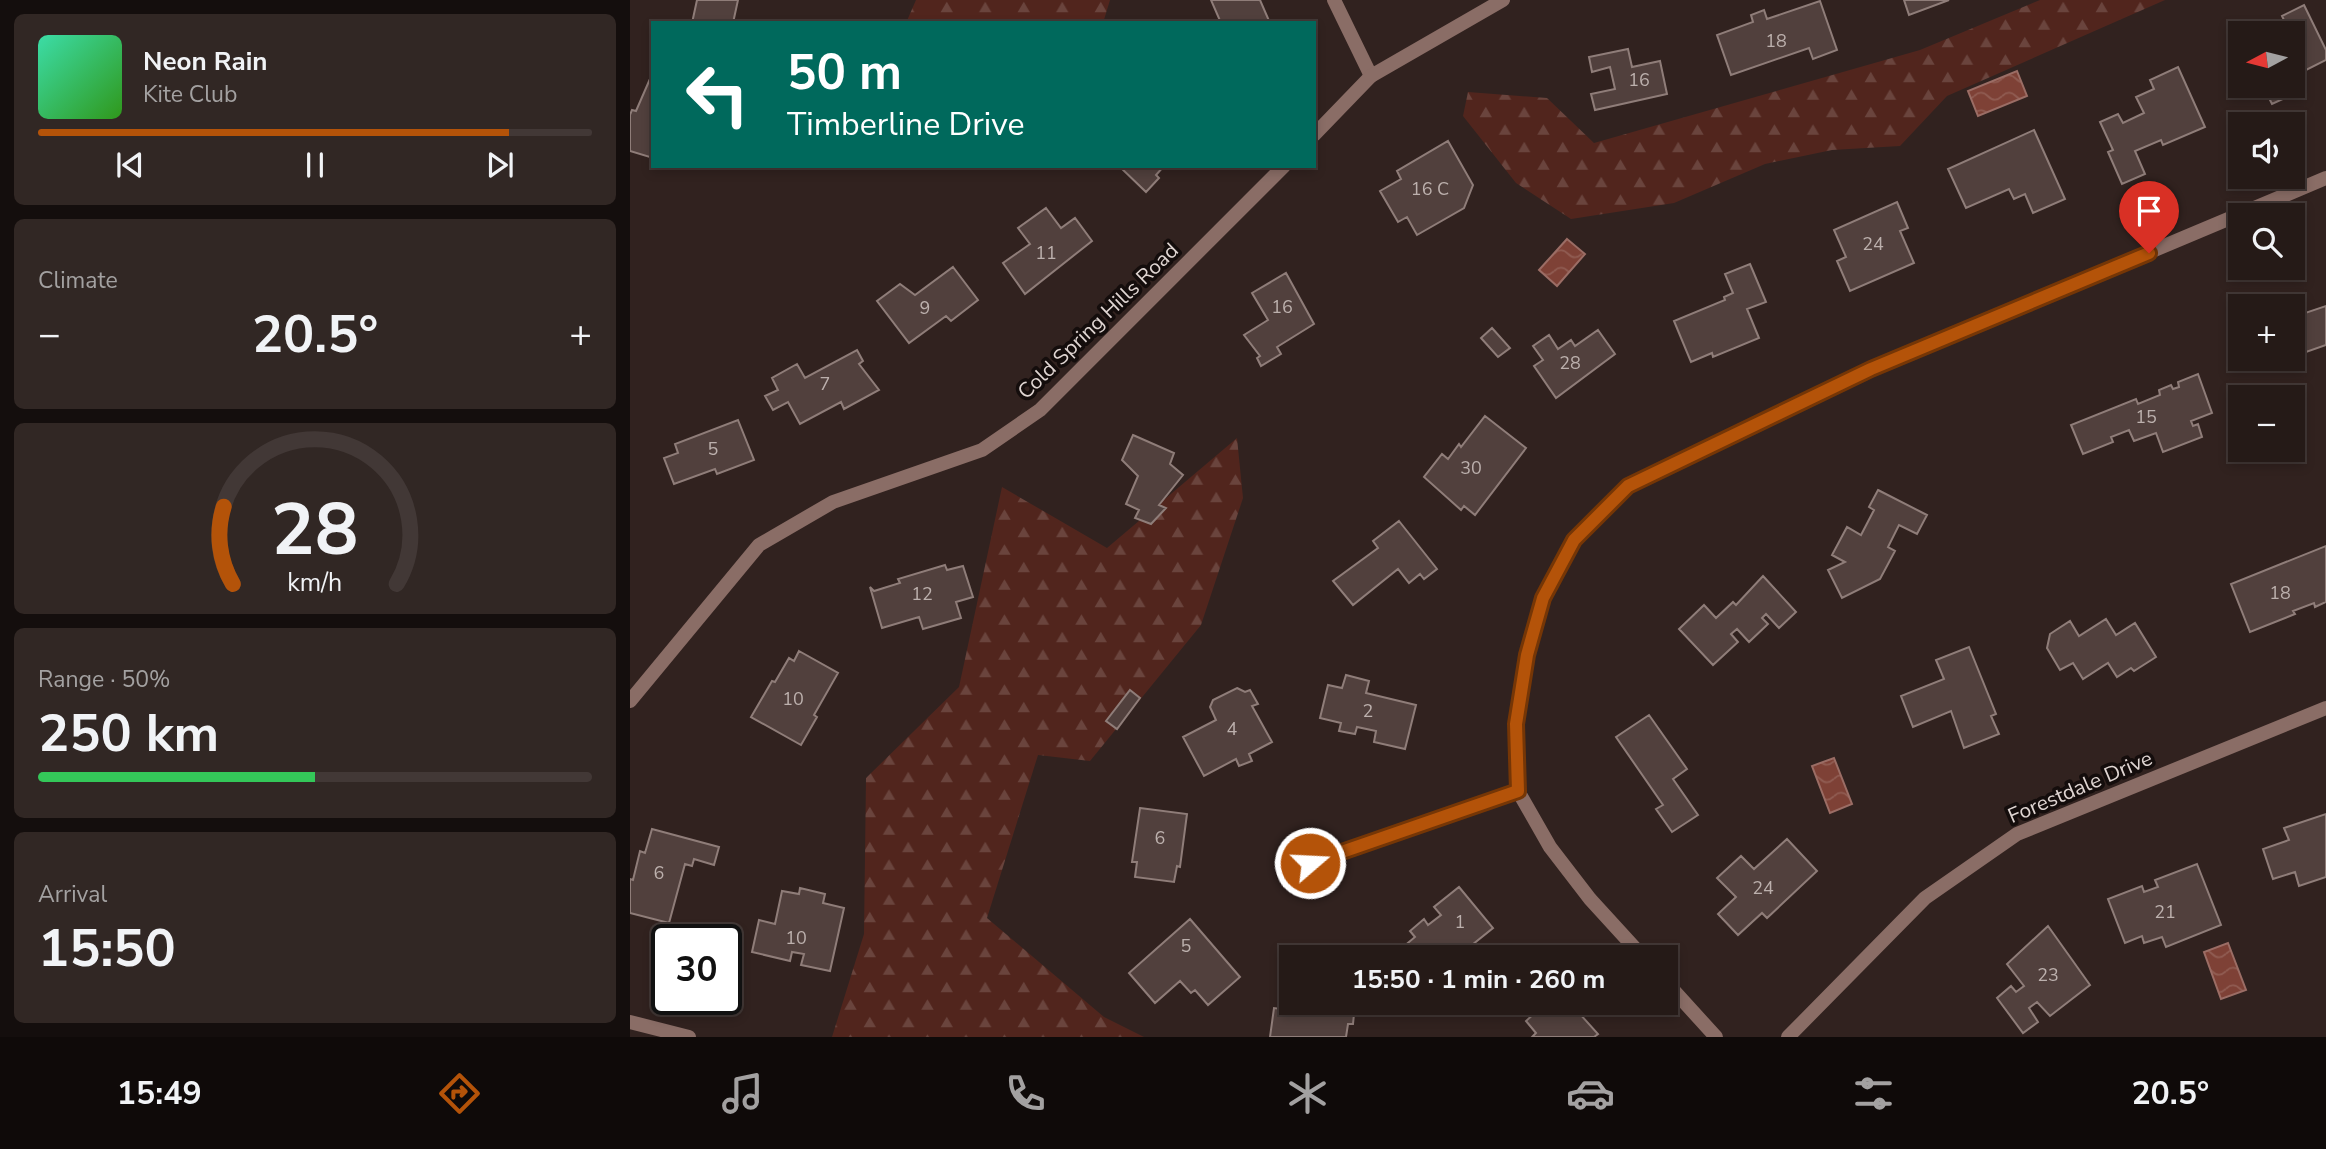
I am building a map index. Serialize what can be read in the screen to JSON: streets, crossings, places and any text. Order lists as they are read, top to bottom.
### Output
{
  "streets": {
    "street": ["Cold Spring Hills Road", "Forestdale Drive"]
  },
  "house_numbers": [
    "18",
    "16",
    "16 C",
    "24",
    "11",
    "16",
    "9",
    "28",
    "7",
    "15",
    "5",
    "30",
    "18",
    "12",
    "10",
    "2",
    "4",
    "6",
    "6",
    "24",
    "21",
    "1",
    "10",
    "5",
    "23"
  ],
  "north": "left",
  "page": {
    "map_buttons": ["+", "−"],
    "turn": ["50 m", "Timberline Drive"],
    "song": ["Neon Rain", "Kite Club"],
    "tile": [
      "Climate",
      ["Range · 50%", "250 km"],
      ["Arrival", "15:50"]
    ],
    "heat": ["−", "20.5°", "+"],
    "limit": "30",
    "trip": "15:50 · 1 min · 260 m",
    "tabs": ["15:49", "20.5°"],
    "gauge": ["28", "km/h"]
  }
}
